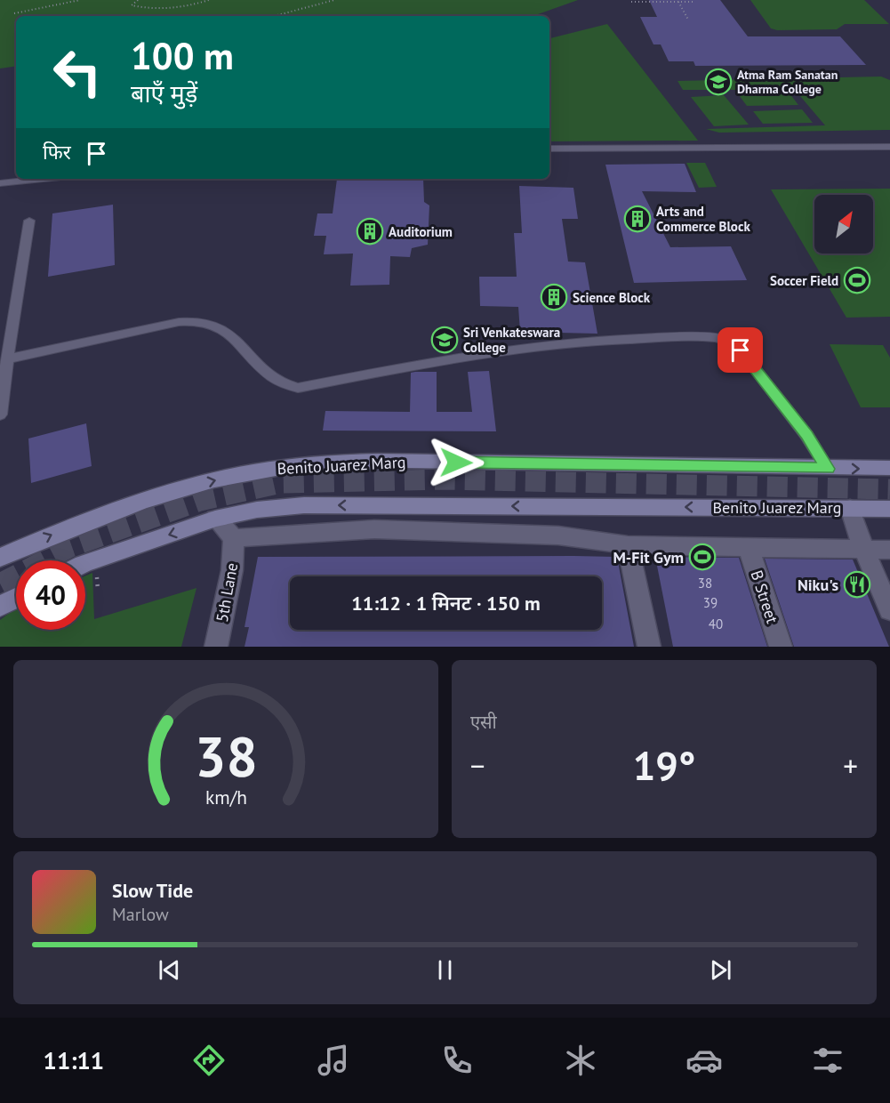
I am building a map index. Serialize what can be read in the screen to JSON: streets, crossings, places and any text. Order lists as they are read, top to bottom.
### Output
{
  "streets": {
    "street": ["Benito Juarez Marg", "5th Lane", "B Street"]
  },
  "places": {
    "school or university": ["Atma Ram Sanatan Dharma College", "Sri Venkateswara College"],
    "building": ["Arts and Commerce Block", "Auditorium", "Science Block"],
    "sports": ["Soccer Field", "M-Fit Gym"],
    "restaurant": ["Niku's"]
  },
  "house_numbers": ["38", "39", "40"],
  "north": "top right",
  "page": {
    "turn": ["100 m", "बाएँ मुड़ें"],
    "then": "फिर",
    "limit": "40",
    "trip": "11:12 · 1 मिनट · 150 m",
    "tile": "एसी",
    "heat": ["−", "19°", "+"],
    "song": ["Slow Tide", "Marlow"],
    "tabs": "11:11",
    "gauge": ["38", "km/h"]
  }
}
